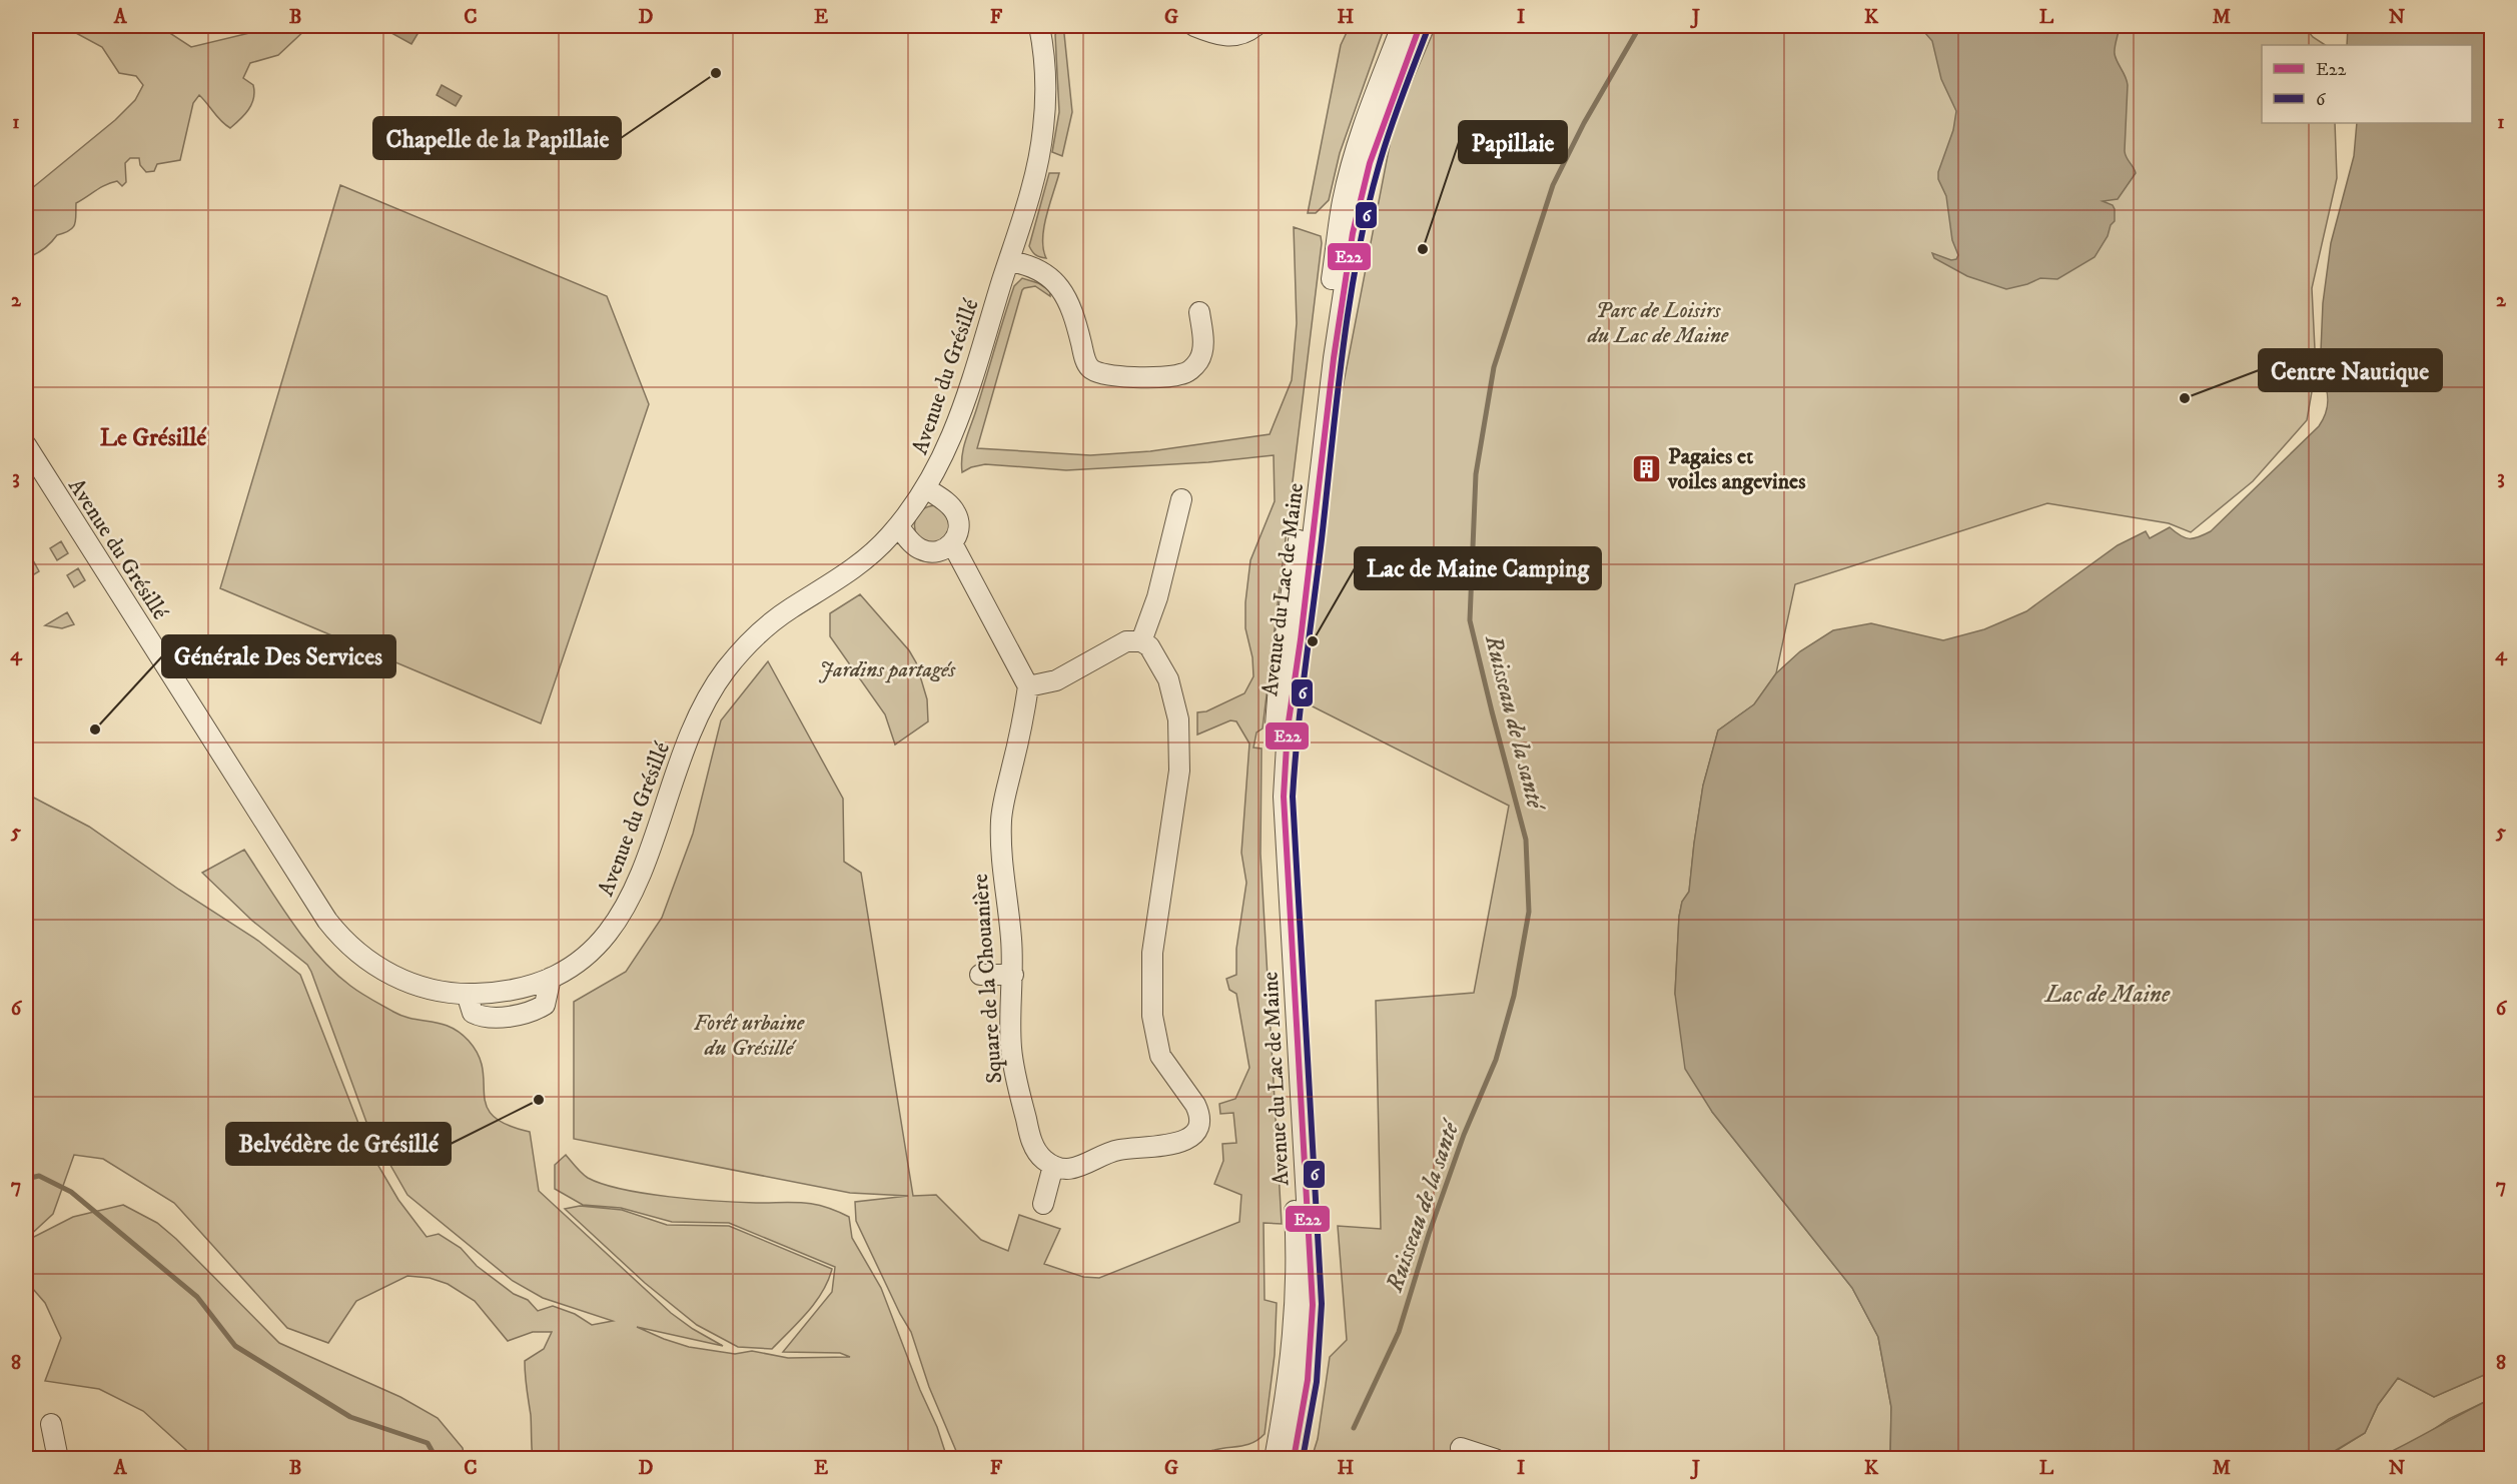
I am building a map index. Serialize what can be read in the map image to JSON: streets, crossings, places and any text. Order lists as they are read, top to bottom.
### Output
{
  "streets": {
    "street": ["Avenue du Grésillé", "Avenue du Lac de Maine", "Square de la Chouanière"]
  },
  "districts": ["Le Grésillé"],
  "water": ["Ruisseau de la santé", "Lac de Maine"],
  "parks": ["Parc de Loisirs du Lac de Maine", "Jardins partagés", "Forêt urbaine du Grésillé"],
  "places": {
    "other": [
      "Chapelle de la Papillaie",
      "Papillaie",
      "Centre Nautique",
      "Lac de Maine Camping",
      "Générale Des Services",
      "Belvédère de Grésillé"
    ],
    "building": ["Pagaies et voiles angevines"]
  },
  "lines": ["transit line E22", "transit line 6"],
  "legend": ["E22", "6"],
  "grid": {
    "columns": [
      "A",
      "B",
      "C",
      "D",
      "E",
      "F",
      "G",
      "H",
      "I",
      "J",
      "K",
      "L",
      "M",
      "N"
    ],
    "rows": [
      "1",
      "2",
      "3",
      "4",
      "5",
      "6",
      "7",
      "8"
    ]
  }
}
